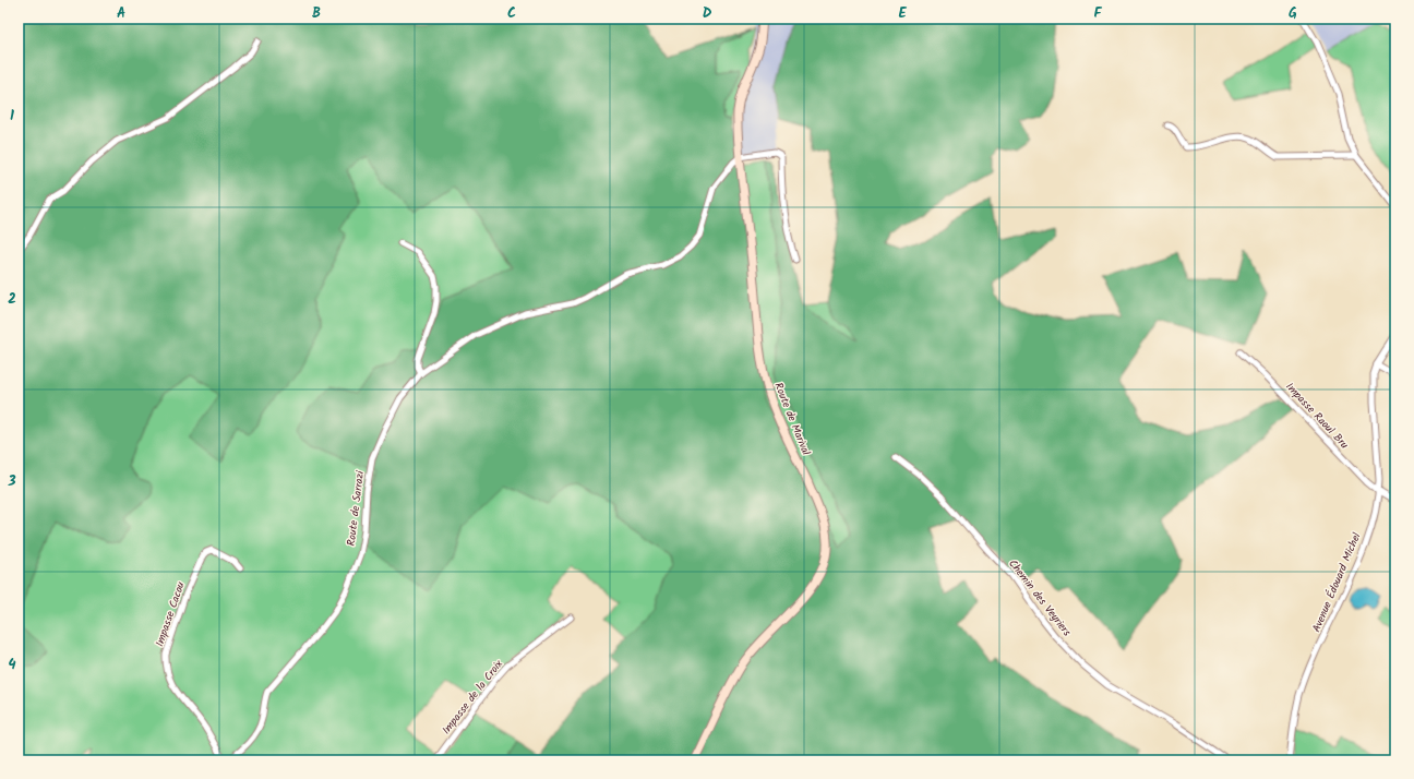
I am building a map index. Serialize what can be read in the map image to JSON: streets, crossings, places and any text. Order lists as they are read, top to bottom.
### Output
{
  "streets": {
    "main road": ["Route de Marival"],
    "street": [
      "Impasse Raoul Bru",
      "Route de Sarrazi",
      "Avenue Édouard Michel",
      "Chemin des Veyriers",
      "Impasse Cacou",
      "Impasse de la Croix"
    ]
  },
  "crossings": [
    ["Impasse Raoul Bru", "Avenue Édouard Michel"],
    ["Route de Marival", "Route de Sarrazi"]
  ],
  "grid": {
    "columns": [
      "A",
      "B",
      "C",
      "D",
      "E",
      "F",
      "G"
    ],
    "rows": [
      "1",
      "2",
      "3",
      "4"
    ]
  }
}
